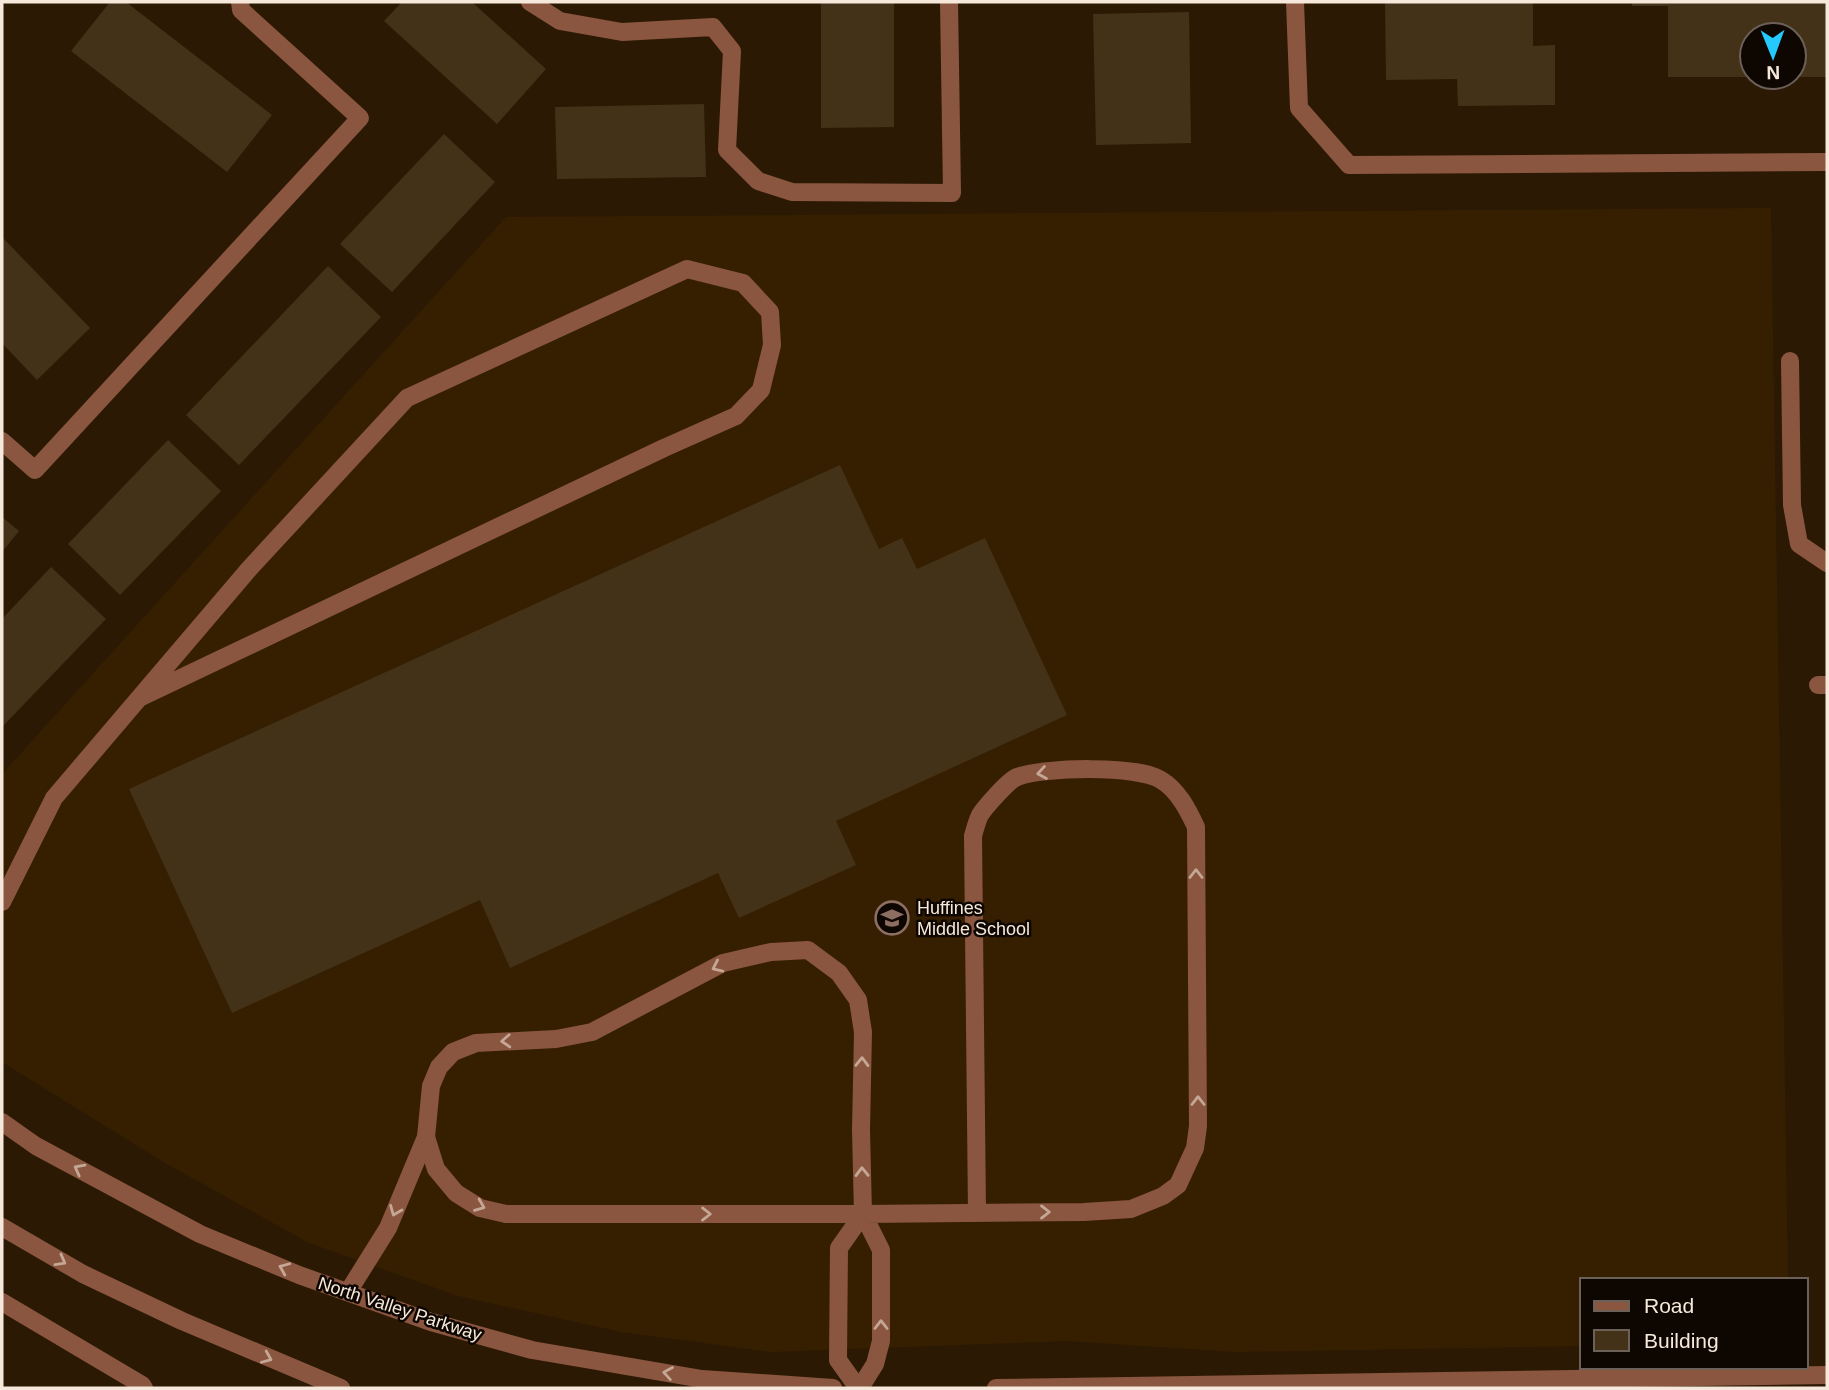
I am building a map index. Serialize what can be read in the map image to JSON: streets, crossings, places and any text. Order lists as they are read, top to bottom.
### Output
{
  "streets": {
    "street": ["North Valley Parkway"]
  },
  "places": {
    "school or university": ["Huffines Middle School"]
  },
  "legend": ["Road", "Building"],
  "north": "bottom"
}
